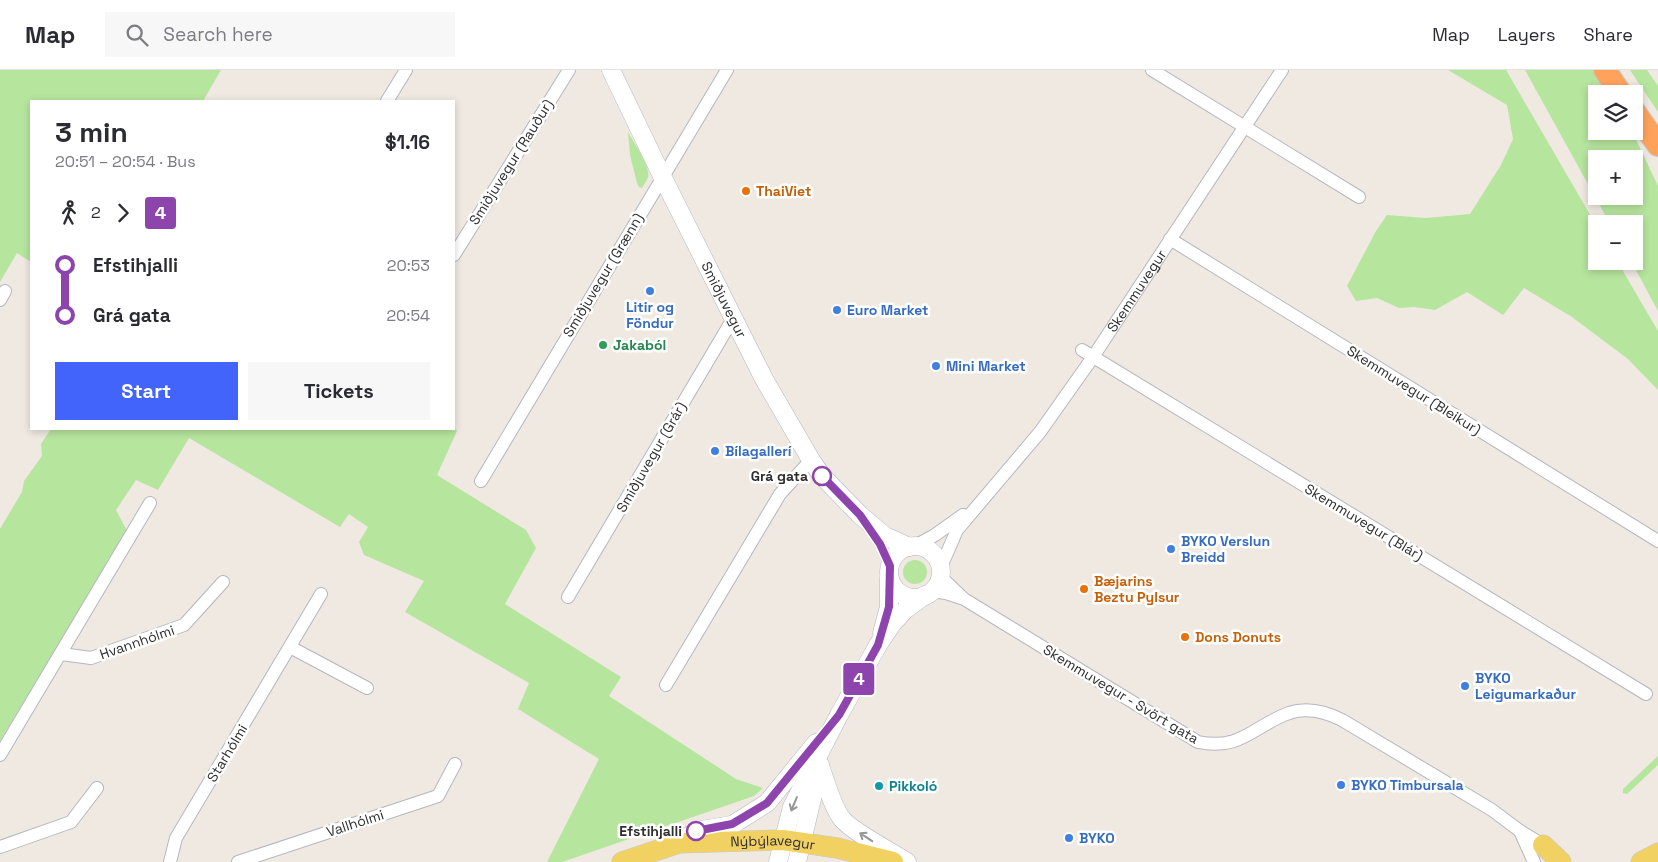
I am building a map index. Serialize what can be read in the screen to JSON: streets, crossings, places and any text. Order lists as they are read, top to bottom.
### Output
{
  "streets": {
    "main road": ["Nýbýlavegur"],
    "street": [
      "Smiðjuvegur (Rauður)",
      "Smiðjuvegur (Grænn)",
      "Skemmuvegur",
      "Smiðjuvegur",
      "Skemmuvegur (Bleikur)",
      "Smiðjuvegur (Grár)",
      "Skemmuvegur (Blár)",
      "Hvannhólmi",
      "Skemmuvegur - Svört gata",
      "Starhólmi",
      "Vallhólmi"
    ]
  },
  "crossings": [
    ["Smiðjuvegur (Grænn)", "Smiðjuvegur"],
    ["Skemmuvegur", "Smiðjuvegur"],
    ["Skemmuvegur", "Skemmuvegur (Bleikur)"],
    ["Skemmuvegur", "Skemmuvegur (Blár)"],
    ["Skemmuvegur", "Skemmuvegur - Svört gata"],
    ["Smiðjuvegur", "Smiðjuvegur (Grár)"],
    ["Smiðjuvegur", "Skemmuvegur - Svört gata"]
  ],
  "places": [
    "ThaiViet",
    "Litir og Föndur",
    "Euro Market",
    "Jakaból",
    "Mini Market",
    "Bílagallerí",
    "Grá gata",
    "BYKO Verslun Breidd",
    "Bæjarins Beztu Pylsur",
    "Dons Donuts",
    "BYKO Leigumarkaður",
    "BYKO Timbursala",
    "Pikkoló",
    "Efstihjalli",
    "BYKO"
  ],
  "lines": ["bus line 4"],
  "page": {
    "header": "Map",
    "search": "Search here",
    "nav": ["Map", "Layers", "Share"],
    "on_map": "4",
    "map_buttons": ["+", "−"],
    "heading": ["3 min", "20:51 – 20:54 · Bus", "$1.16"],
    "legs": ["2", "4"],
    "list": [
      {
        "name": "Efstihjalli",
        "value": "20:53"
      },
      {
        "name": "Grá gata",
        "value": "20:54"
      }
    ],
    "buttons": ["Start", "Tickets"]
  }
}
